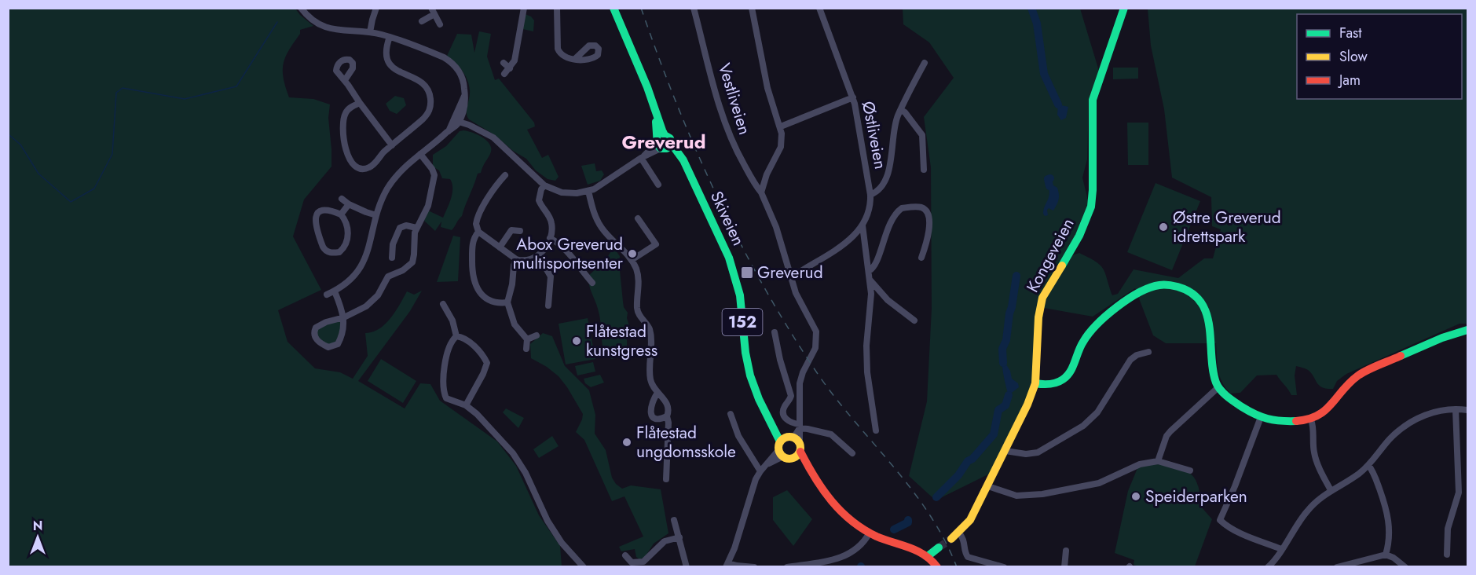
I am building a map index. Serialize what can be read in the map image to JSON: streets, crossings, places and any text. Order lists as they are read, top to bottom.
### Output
{
  "streets": {
    "street": [
      "Vestliveien",
      "Østliveien",
      "Skiveien",
      "Kongeveien",
      "152"
    ]
  },
  "crossings": [
    ["Vestliveien", "Skiveien"],
    ["Vestliveien", "152"],
    ["Skiveien", "152"]
  ],
  "districts": ["Greverud"],
  "places": {
    "other": [
      "Østre Greverud idrettspark",
      "Abox Greverud multisportsenter",
      "Flåtestad kunstgress",
      "Flåtestad ungdomsskole",
      "Speiderparken"
    ],
    "transit": ["Greverud"]
  },
  "legend": ["Fast", "Slow", "Jam"],
  "north": "top"
}
